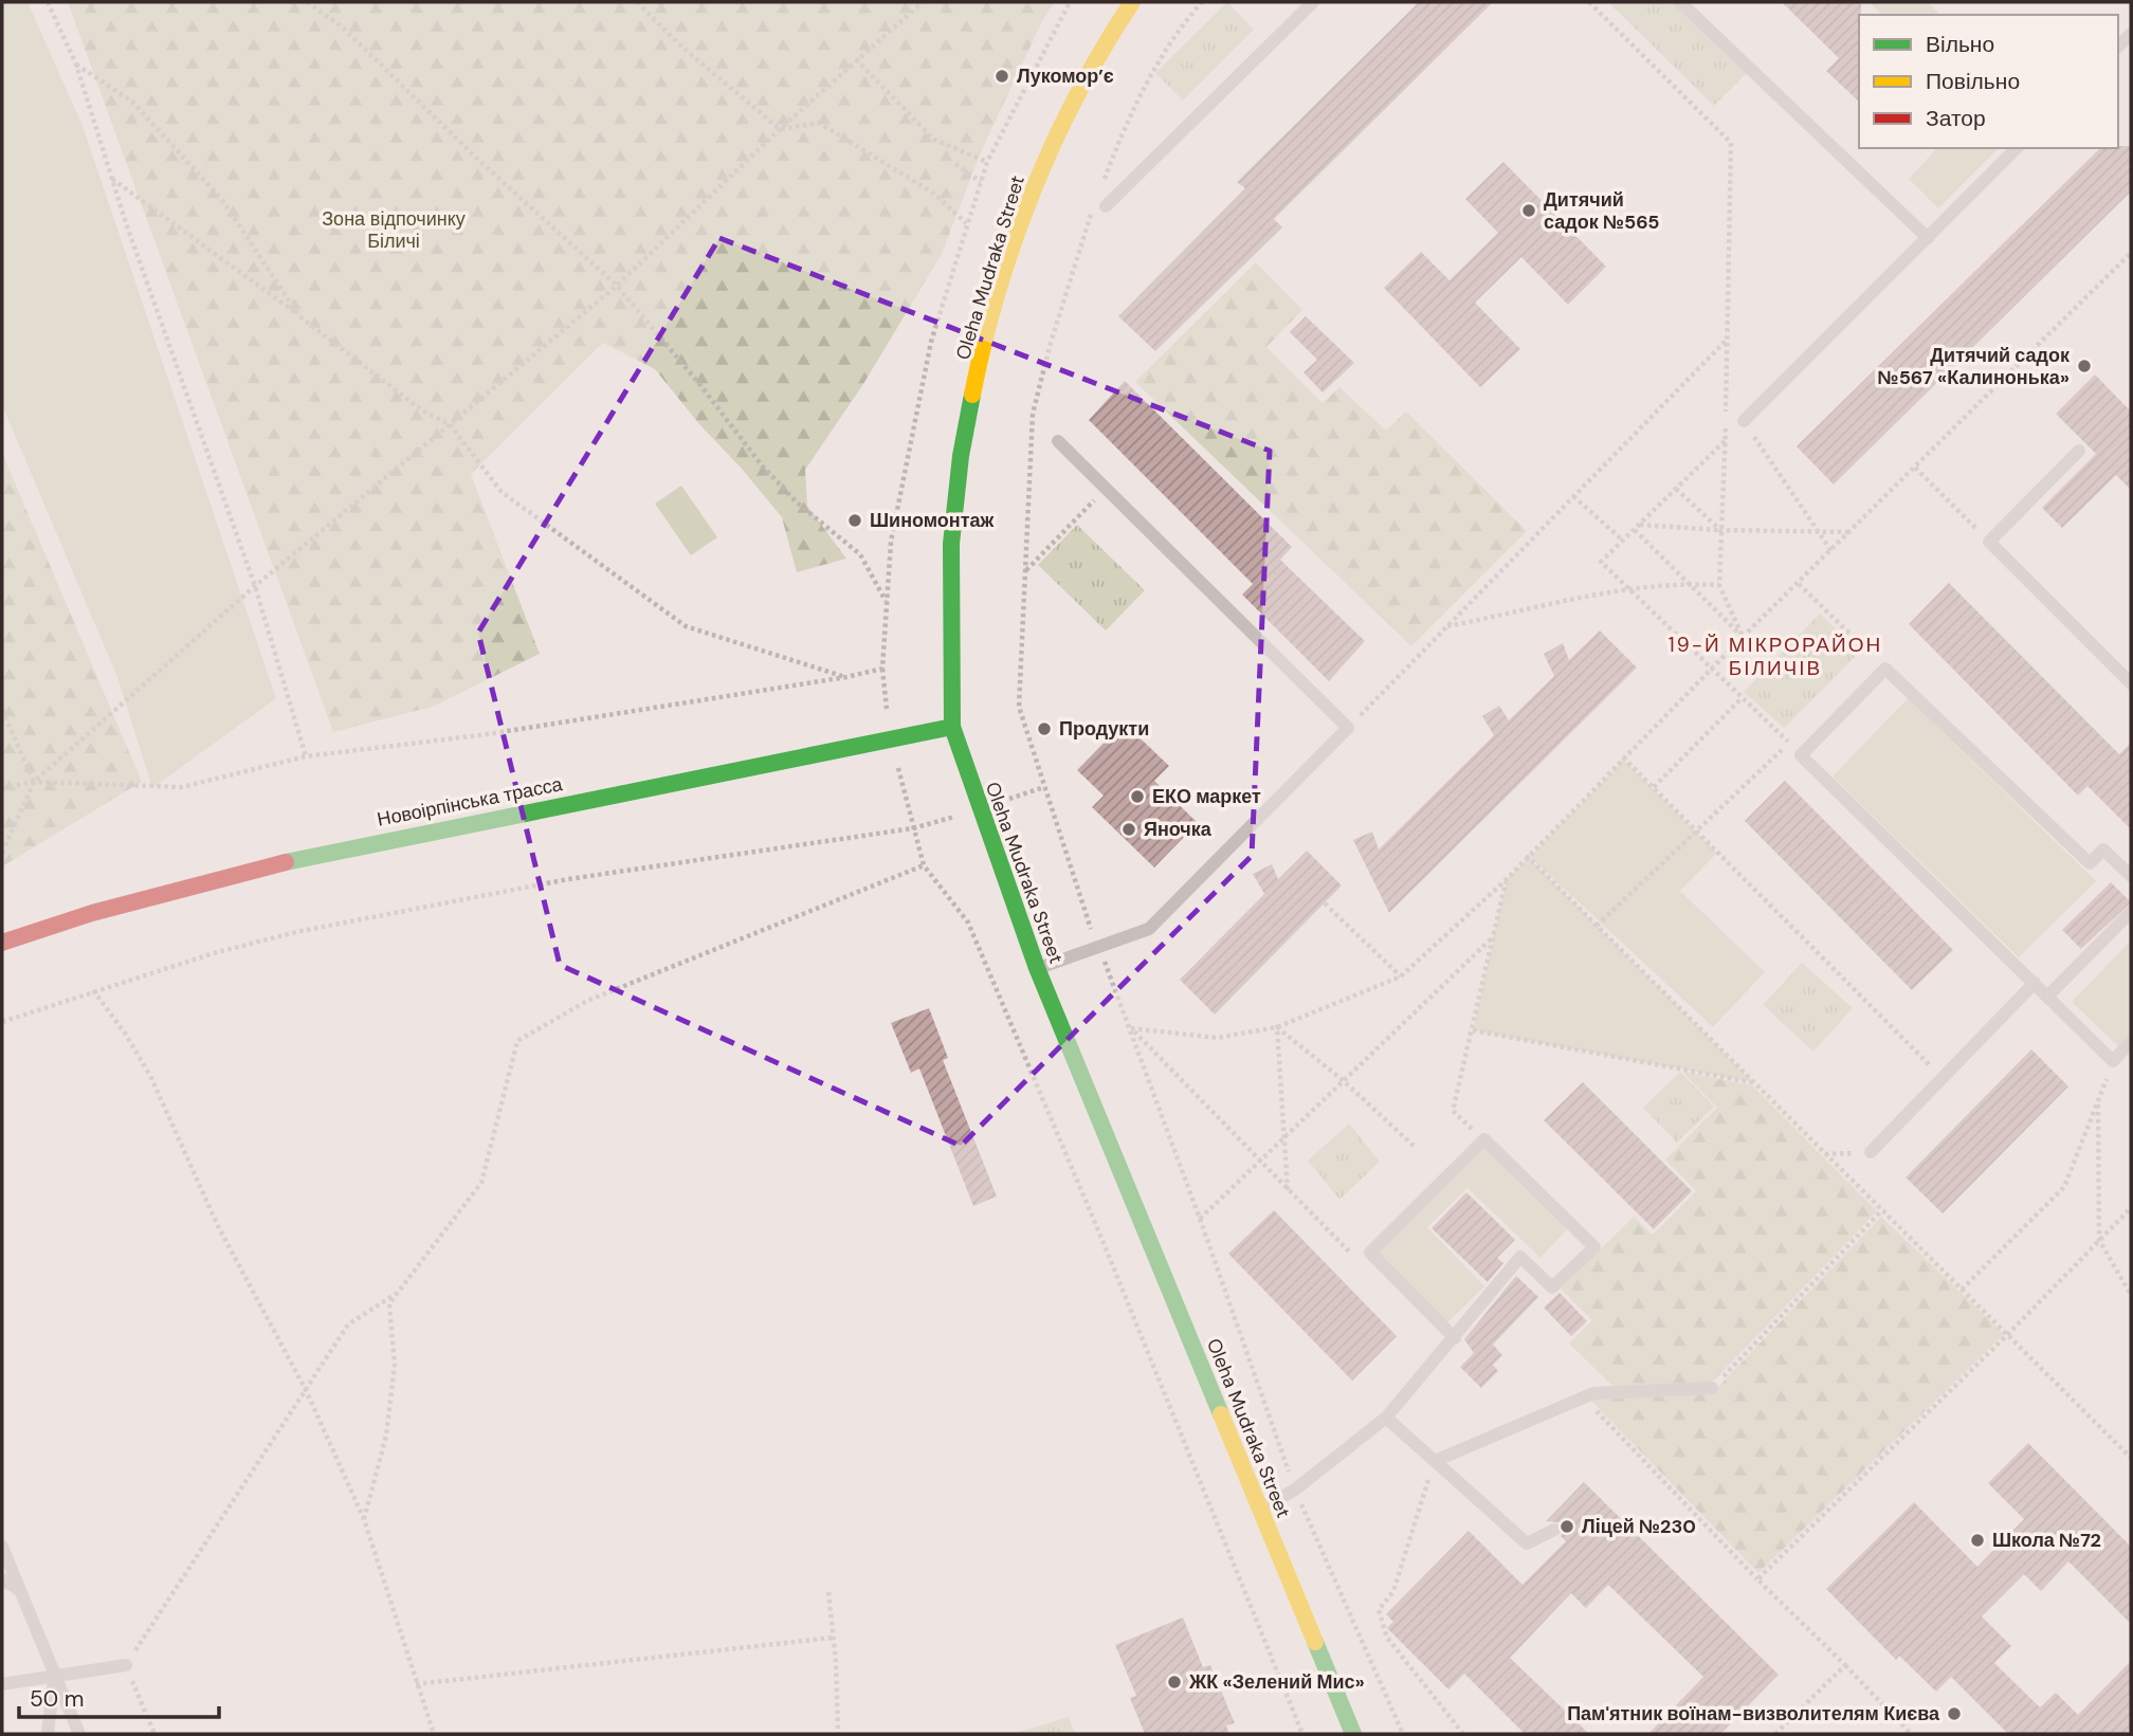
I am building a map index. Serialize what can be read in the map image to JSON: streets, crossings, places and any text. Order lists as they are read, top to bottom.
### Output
{
  "streets": {
    "main road": ["Oleha Mudraka Street", "Новоірпінська трасса"]
  },
  "crossings": [
    ["Oleha Mudraka Street", "Новоірпінська трасса"]
  ],
  "districts": ["19-Й МІКРОРАЙОН БІЛИЧІВ"],
  "parks": ["Зона відпочинку Біличі"],
  "places": [
    "Лукомор’є",
    "Дитячий садок №565",
    "Дитячий садок №567 «Калинонька»",
    "Шиномонтаж",
    "Продукти",
    "ЕКО маркет",
    "Яночка",
    "Ліцей №230",
    "Школа №72",
    "ЖК «Зелений Мис»",
    "Пам'ятник воїнам-визволителям Києва"
  ],
  "legend": ["Вільно", "Повільно", "Затор"],
  "scale_bar": "50 m"
}
